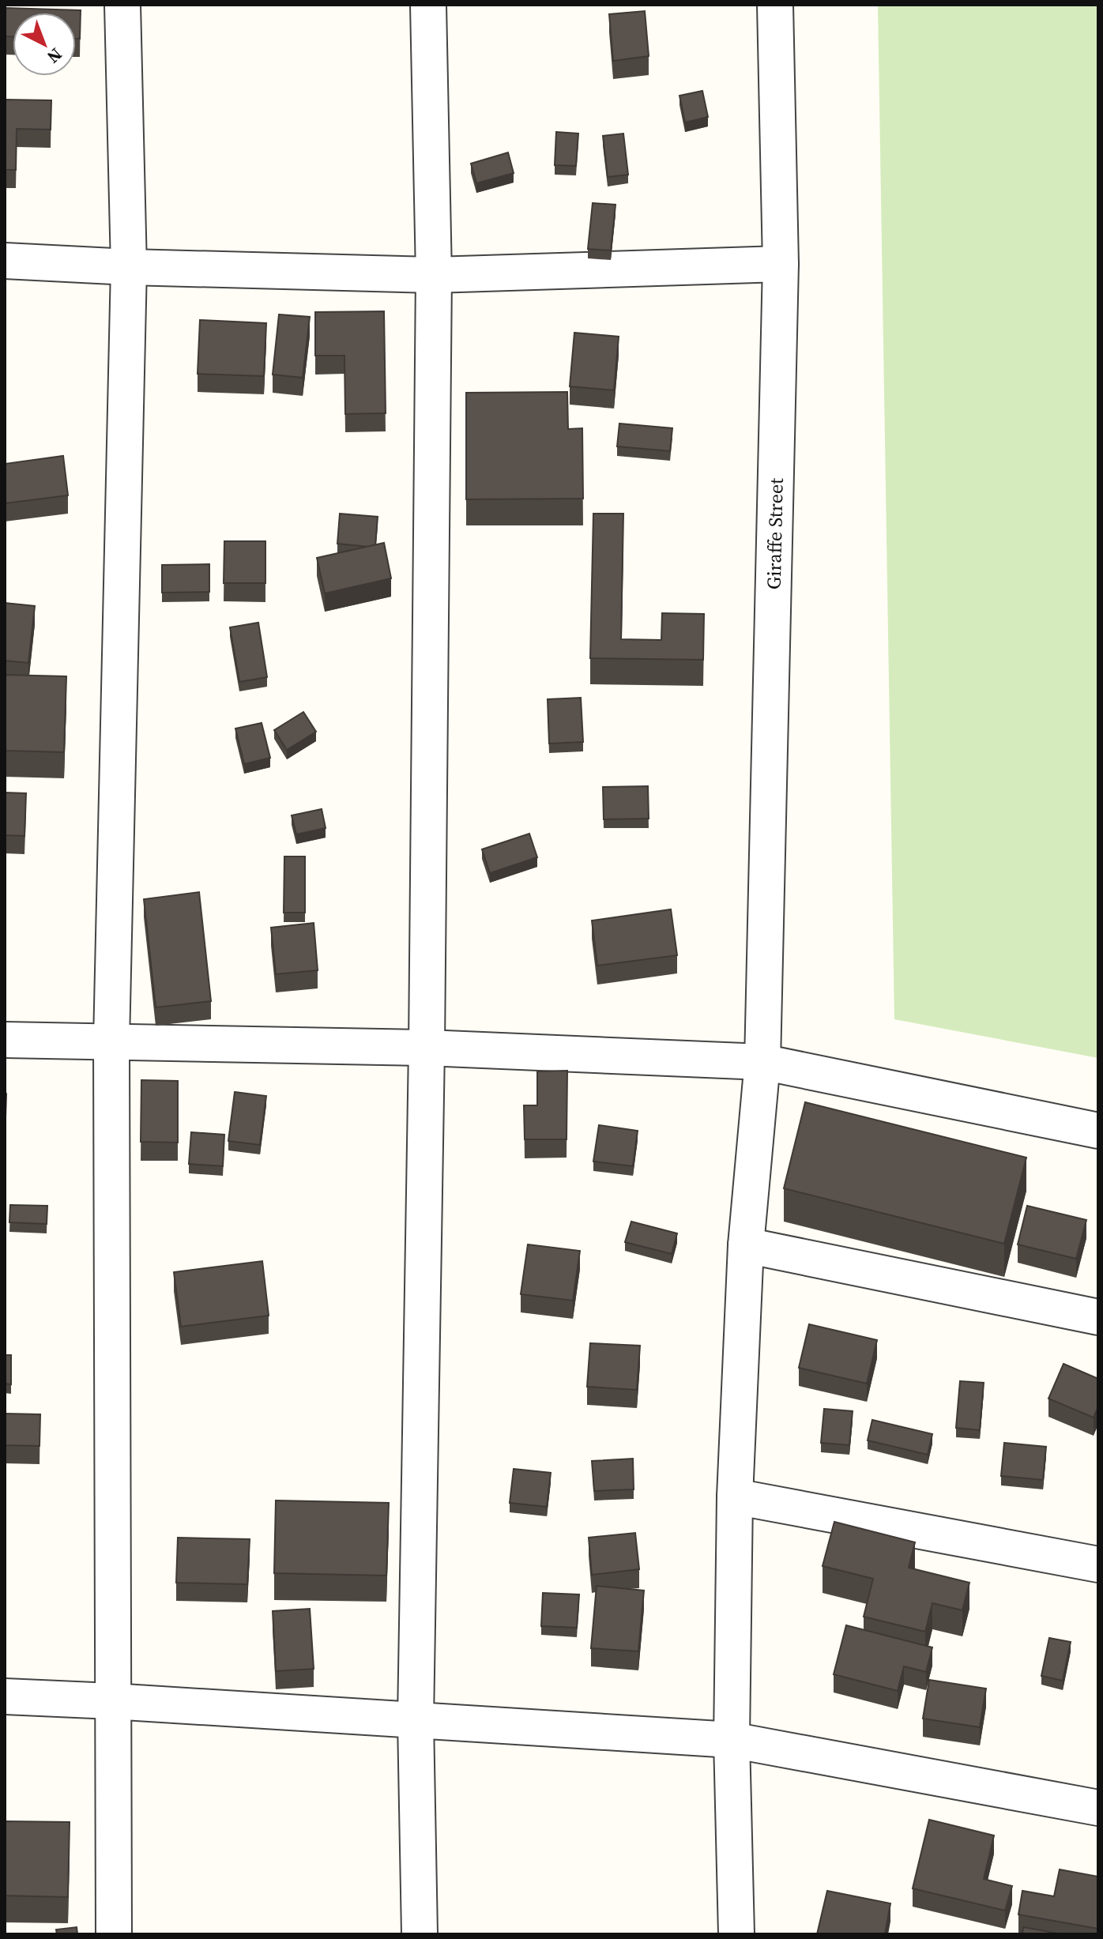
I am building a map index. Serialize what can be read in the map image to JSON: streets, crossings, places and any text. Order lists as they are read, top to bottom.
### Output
{
  "streets": {
    "street": ["Giraffe Street"]
  },
  "north": "bottom right"
}
